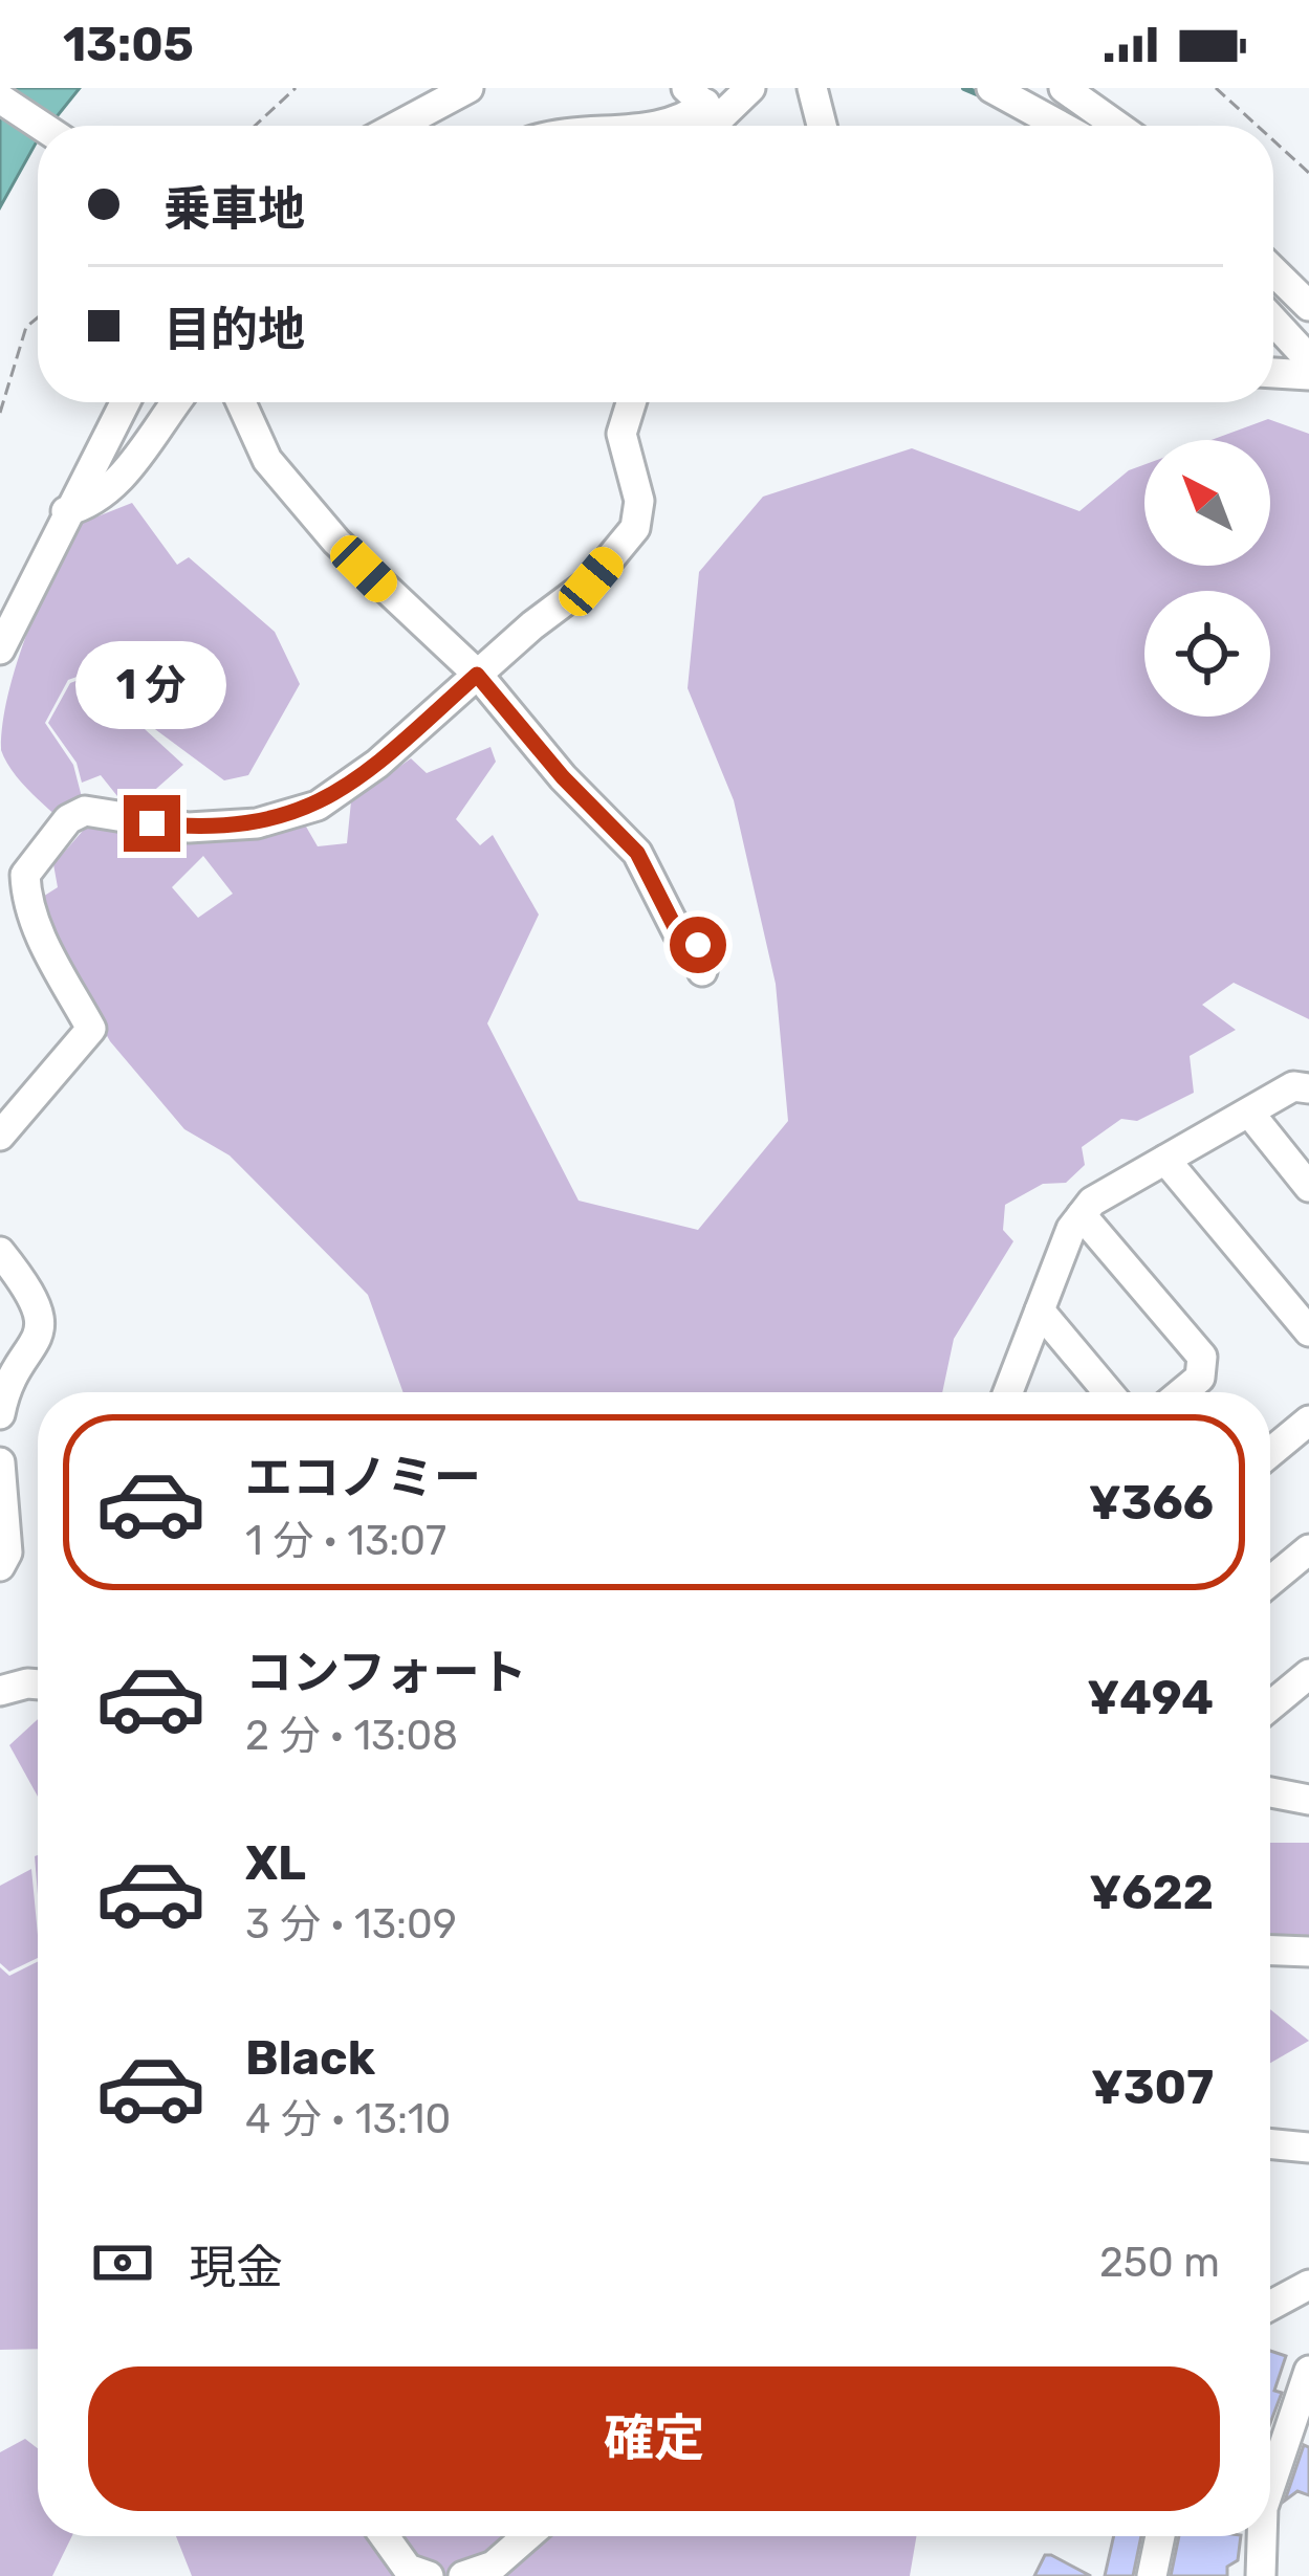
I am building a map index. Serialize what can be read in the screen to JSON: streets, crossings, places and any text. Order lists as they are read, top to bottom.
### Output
{
  "north": "top left",
  "page": {
    "status": "13:05",
    "banner": ["乗車地", "目的地"],
    "bubble": "1 分",
    "list": [
      {
        "name": "エコノミー",
        "note": "1 分 · 13:07",
        "value": "¥366"
      },
      {
        "name": "コンフォート",
        "note": "2 分 · 13:08",
        "value": "¥494"
      },
      {
        "name": "XL",
        "note": "3 分 · 13:09",
        "value": "¥622"
      },
      {
        "name": "Black",
        "note": "4 分 · 13:10",
        "value": "¥307"
      }
    ],
    "pay": ["現金", "250 m"],
    "buttons": "確定"
  }
}
